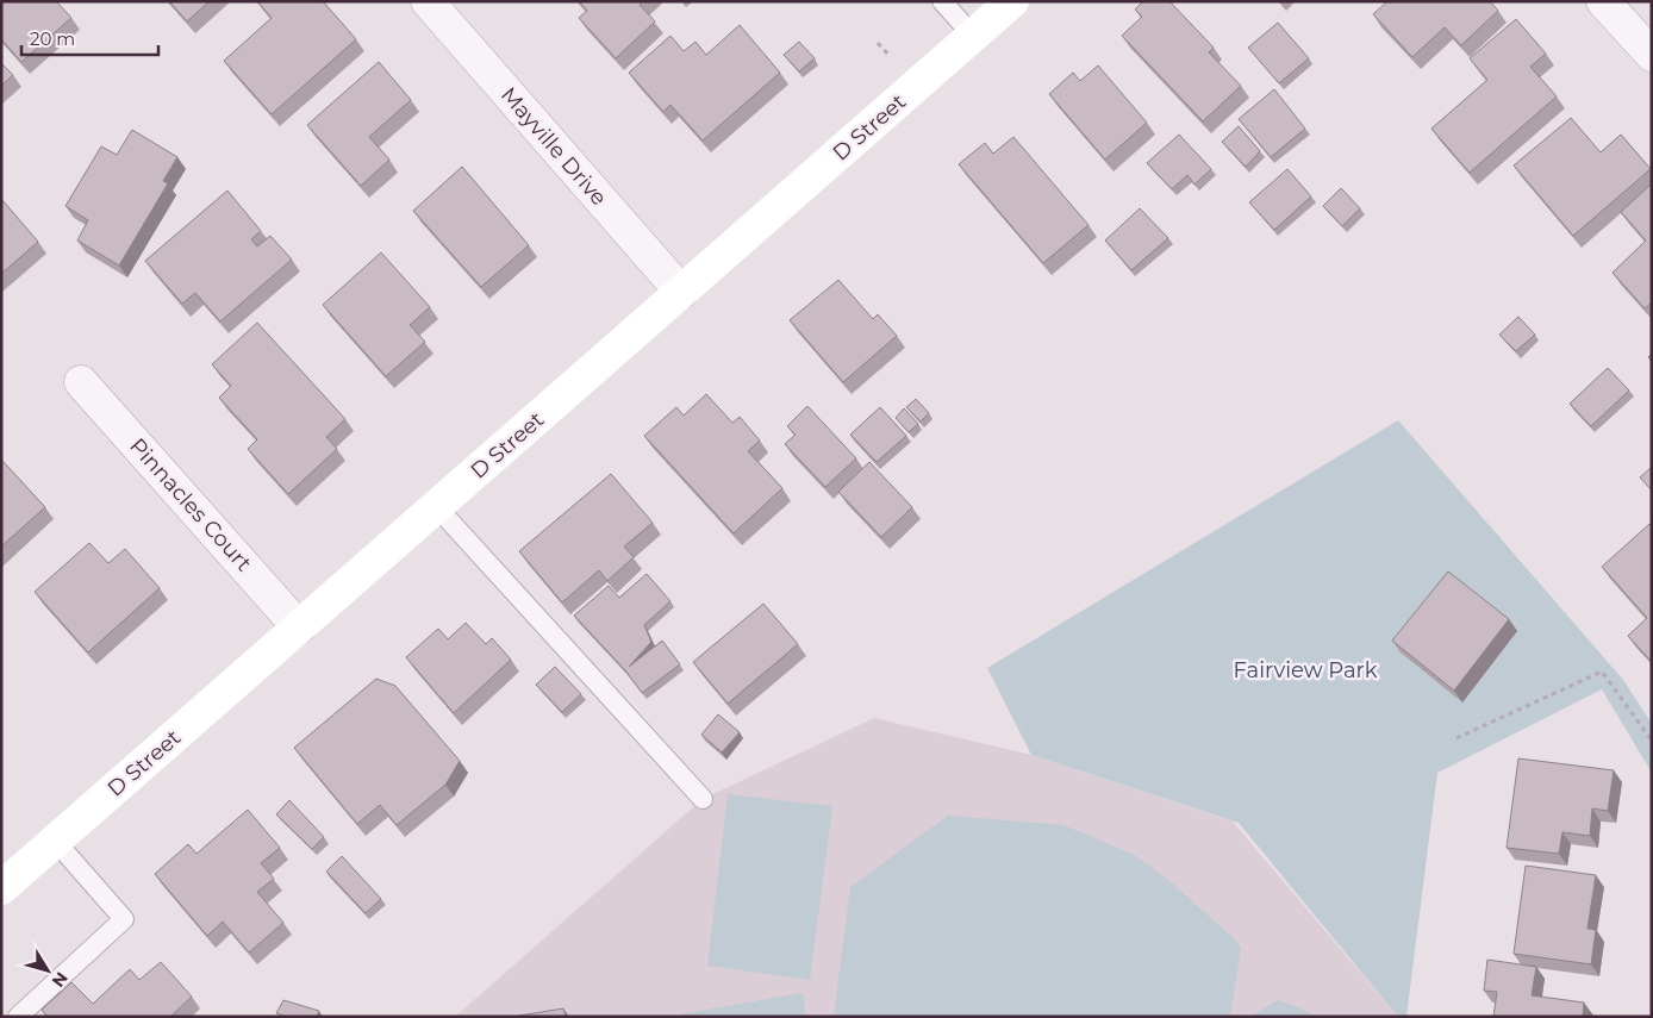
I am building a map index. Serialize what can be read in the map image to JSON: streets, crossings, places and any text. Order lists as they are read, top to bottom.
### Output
{
  "streets": {
    "main road": ["D Street"],
    "street": ["Mayville Drive", "Pinnacles Court"]
  },
  "crossings": [
    ["D Street", "Mayville Drive"],
    ["D Street", "Pinnacles Court"]
  ],
  "parks": ["Fairview Park"],
  "scale_bar": "20 m",
  "north": "bottom right"
}
